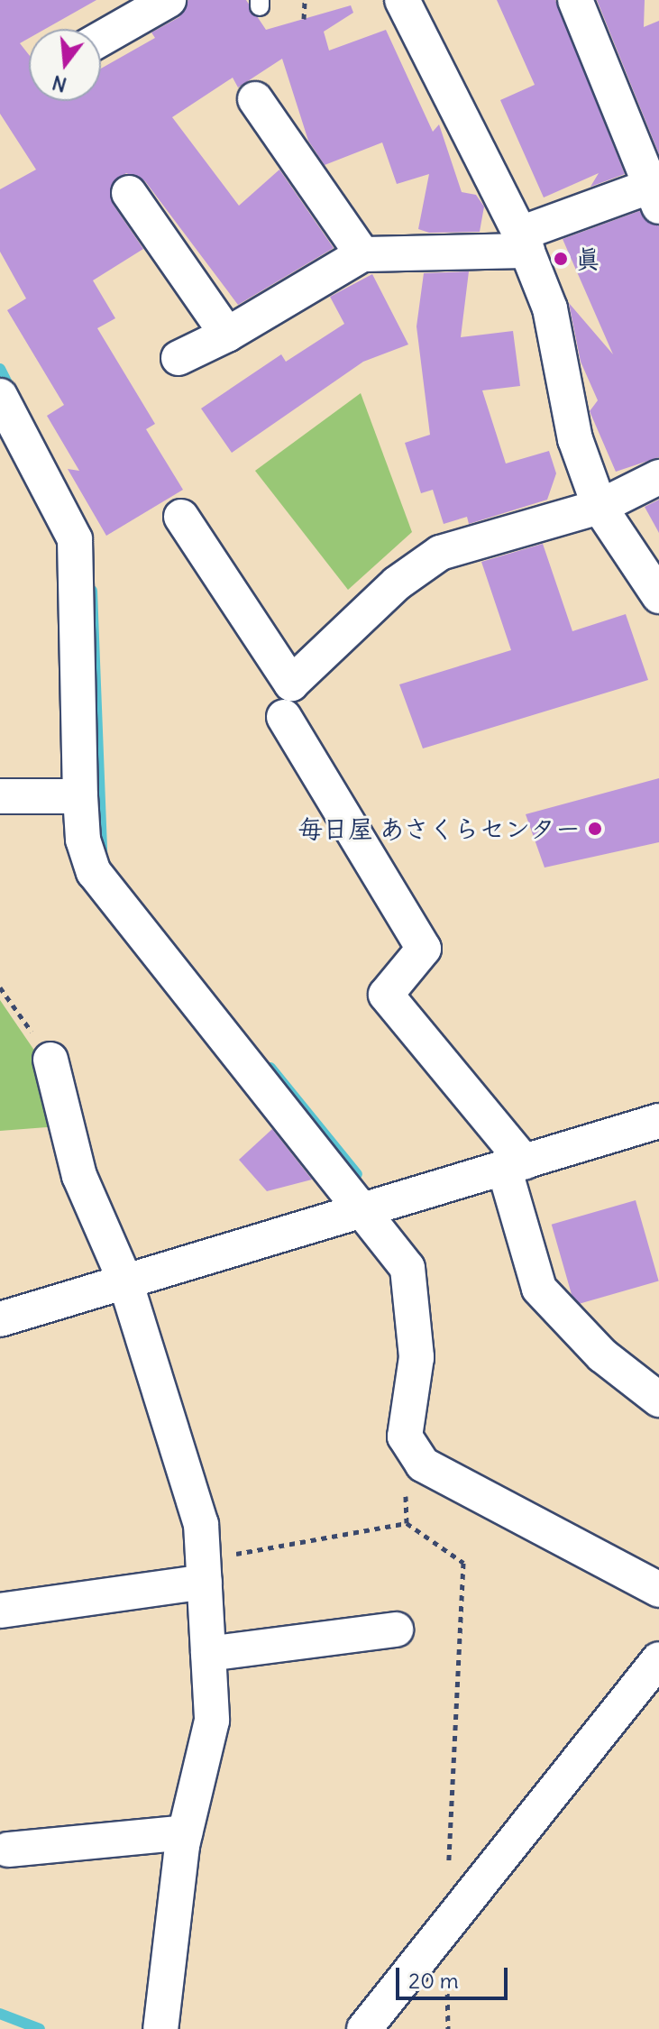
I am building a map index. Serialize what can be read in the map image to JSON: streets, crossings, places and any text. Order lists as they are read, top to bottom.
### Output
{
  "places": ["眞", "毎日屋 あさくらセンター"],
  "scale_bar": "20 m",
  "north": "bottom"
}
